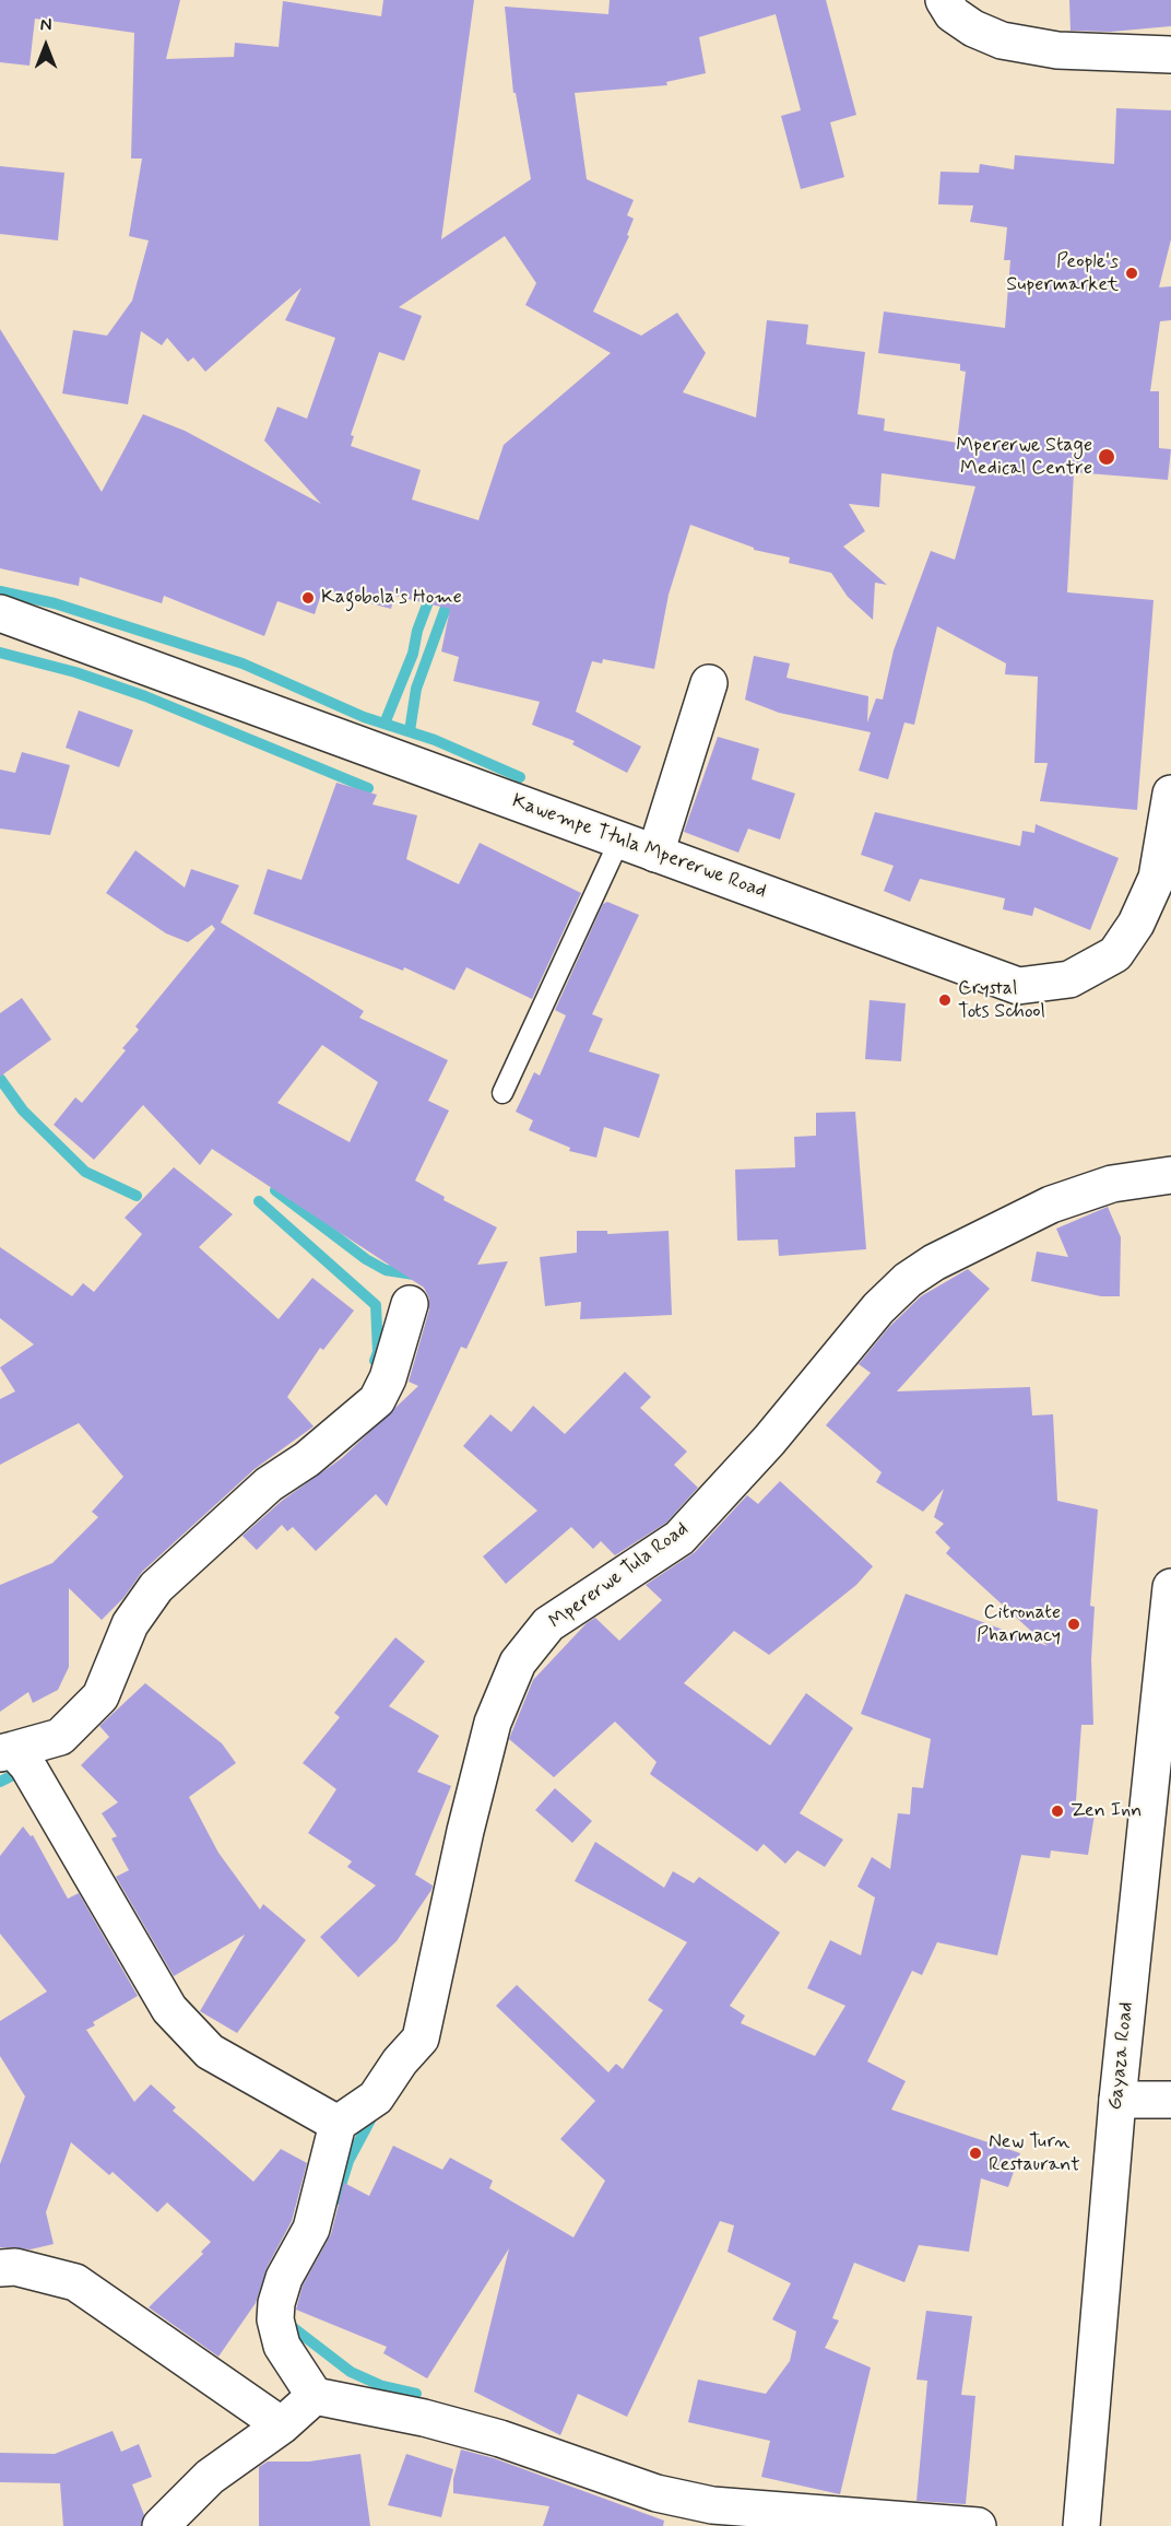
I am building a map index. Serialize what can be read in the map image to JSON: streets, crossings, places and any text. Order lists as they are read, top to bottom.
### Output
{
  "streets": {
    "street": ["Kawempe Ttula Mpererwe Road", "Mpererwe Tula Road", "Gayaza Road"]
  },
  "places": [
    "People's Supermarket",
    "Mpererwe Stage Medical Centre",
    "Kagobola's Home",
    "Crystal Tots School",
    "Citronate Pharmacy",
    "Zen Inn",
    "New Turn Restaurant"
  ],
  "north": "top"
}
